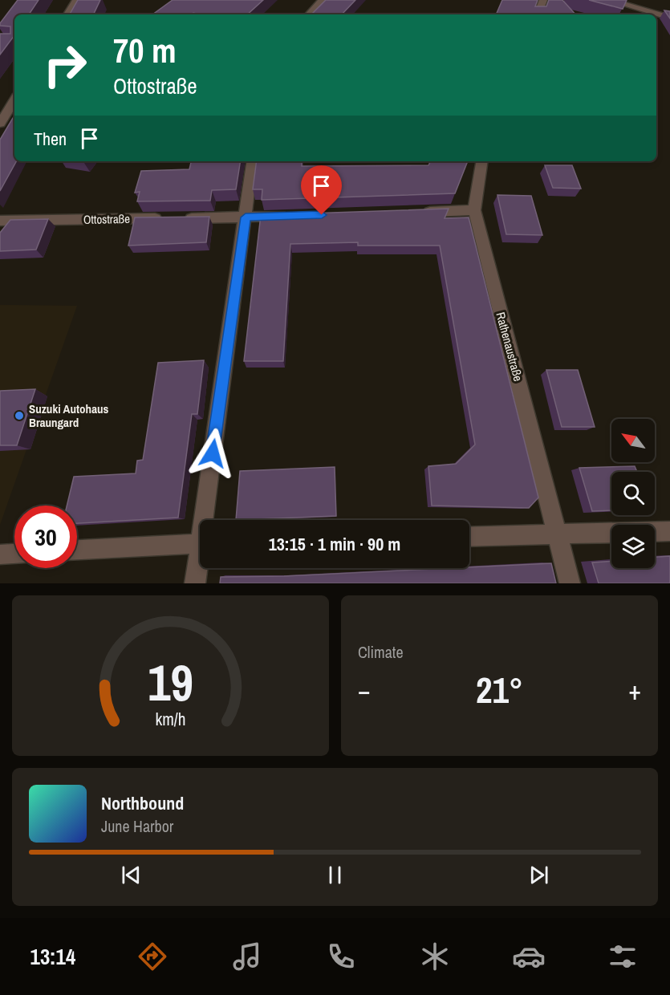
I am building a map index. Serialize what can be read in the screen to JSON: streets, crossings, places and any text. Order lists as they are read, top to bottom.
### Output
{
  "streets": {
    "street": ["Ottostraße", "Rathenaustraße"]
  },
  "places": ["Suzuki Autohaus Braungard"],
  "north": "top left",
  "page": {
    "turn": ["70 m", "Ottostraße"],
    "then": "Then",
    "limit": "30",
    "trip": "13:15 · 1 min · 90 m",
    "tile": "Climate",
    "heat": ["−", "21°", "+"],
    "song": ["Northbound", "June Harbor"],
    "tabs": "13:14",
    "gauge": ["19", "km/h"]
  }
}
